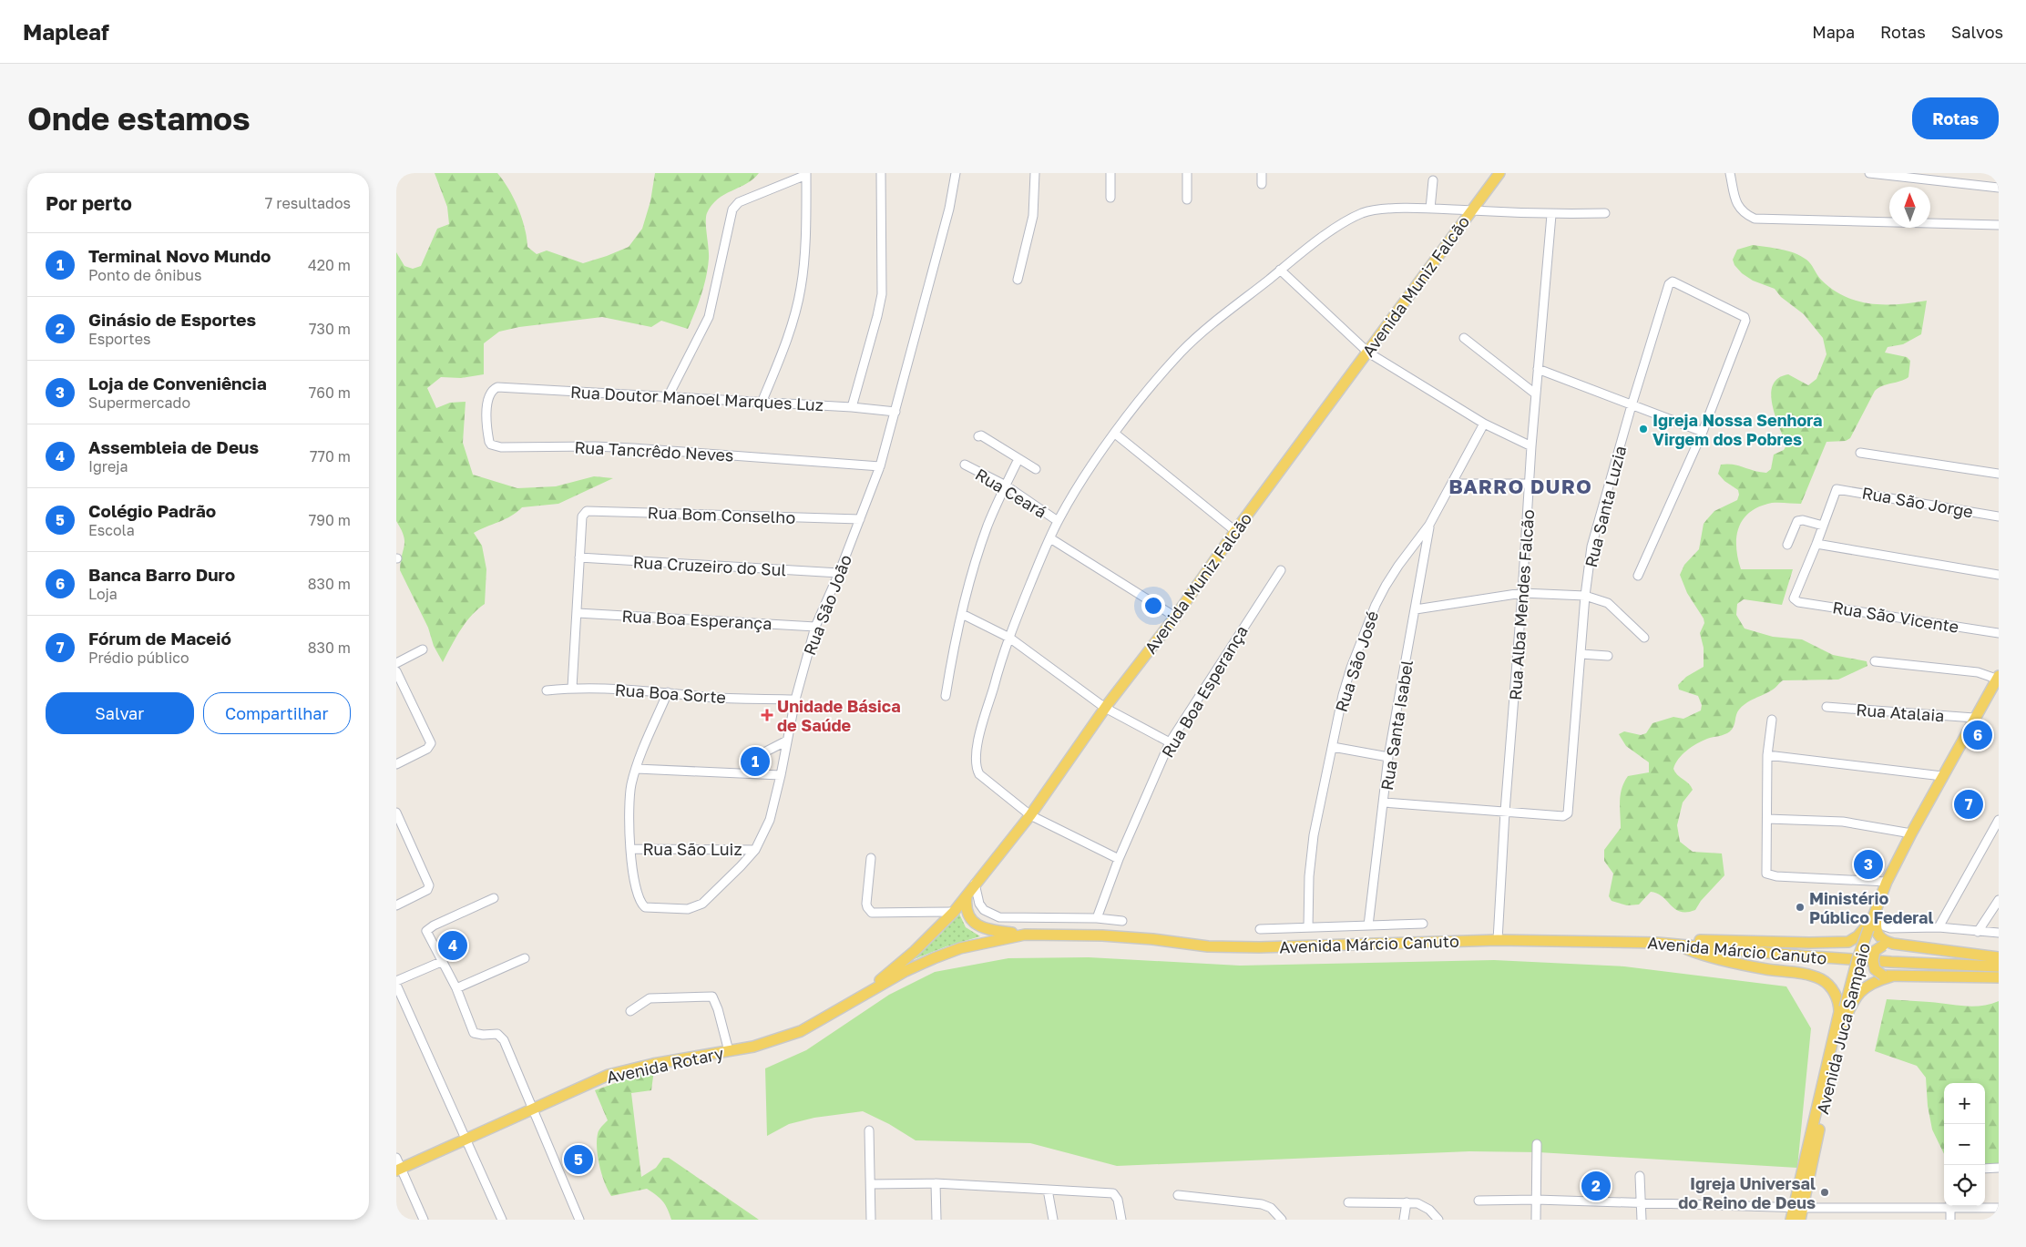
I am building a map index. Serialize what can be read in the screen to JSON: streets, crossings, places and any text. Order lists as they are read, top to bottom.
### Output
{
  "streets": {
    "main road": [
      "Avenida Muniz Falcão",
      "Avenida Márcio Canuto",
      "Avenida Juca Sampaio",
      "Avenida Rotary"
    ],
    "street": [
      "Rua Doutor Manoel Marques Luz",
      "Rua Tancrêdo Neves",
      "Rua Ceará",
      "Rua São Jorge",
      "Rua Santa Luzia",
      "Rua Bom Conselho",
      "Rua Cruzeiro do Sul",
      "Rua São João",
      "Rua Alba Mendes Falcão",
      "Rua São Vicente",
      "Rua Boa Esperança",
      "Rua São José",
      "Rua Boa Sorte",
      "Rua Atalaia",
      "Rua Santa Isabel",
      "Rua São Luiz"
    ]
  },
  "crossings": [
    ["Avenida Muniz Falcão", "Avenida Márcio Canuto"],
    ["Avenida Muniz Falcão", "Avenida Rotary"],
    ["Rua Doutor Manoel Marques Luz", "Rua Tancrêdo Neves"],
    ["Rua Doutor Manoel Marques Luz", "Rua São João"],
    ["Rua Tancrêdo Neves", "Rua São João"],
    ["Rua Santa Luzia", "Rua Alba Mendes Falcão"],
    ["Rua Bom Conselho", "Rua Cruzeiro do Sul"],
    ["Rua Bom Conselho", "Rua São João"],
    ["Rua Cruzeiro do Sul", "Rua São João"],
    ["Rua São João", "Rua Boa Esperança"],
    ["Rua São João", "Rua Boa Sorte"],
    ["Rua São João", "Rua São Luiz"],
    ["Rua Alba Mendes Falcão", "Avenida Márcio Canuto"],
    ["Rua São José", "Rua Santa Isabel"],
    ["Avenida Márcio Canuto", "Avenida Juca Sampaio"],
    ["Avenida Márcio Canuto", "Avenida Rotary"]
  ],
  "districts": ["BARRO DURO"],
  "places": {
    "other": ["Igreja Nossa Senhora Virgem dos Pobres", "Ministério Público Federal", "Igreja Universal do Reino de Deus"],
    "health": ["Unidade Básica de Saúde"]
  },
  "north": "top",
  "page": {
    "header": "Mapleaf",
    "nav": ["Mapa", "Rotas", "Salvos"],
    "buttons": [
      "Rotas",
      ["Salvar", "Compartilhar"]
    ],
    "title": "Onde estamos",
    "heading": ["Por perto", "7 resultados"],
    "list": [
      {
        "mark": "1",
        "name": "Terminal Novo Mundo",
        "note": "Ponto de ônibus",
        "value": "420 m"
      },
      {
        "mark": "2",
        "name": "Ginásio de Esportes",
        "note": "Esportes",
        "value": "730 m"
      },
      {
        "mark": "3",
        "name": "Loja de Conveniência",
        "note": "Supermercado",
        "value": "760 m"
      },
      {
        "mark": "4",
        "name": "Assembleia de Deus",
        "note": "Igreja",
        "value": "770 m"
      },
      {
        "mark": "5",
        "name": "Colégio Padrão",
        "note": "Escola",
        "value": "790 m"
      },
      {
        "mark": "6",
        "name": "Banca Barro Duro",
        "note": "Loja",
        "value": "830 m"
      },
      {
        "mark": "7",
        "name": "Fórum de Maceió",
        "note": "Prédio público",
        "value": "830 m"
      }
    ],
    "pins": [
      "6",
      "1",
      "7",
      "3",
      "4",
      "5",
      "2"
    ],
    "map_buttons": ["+", "−"]
  }
}
